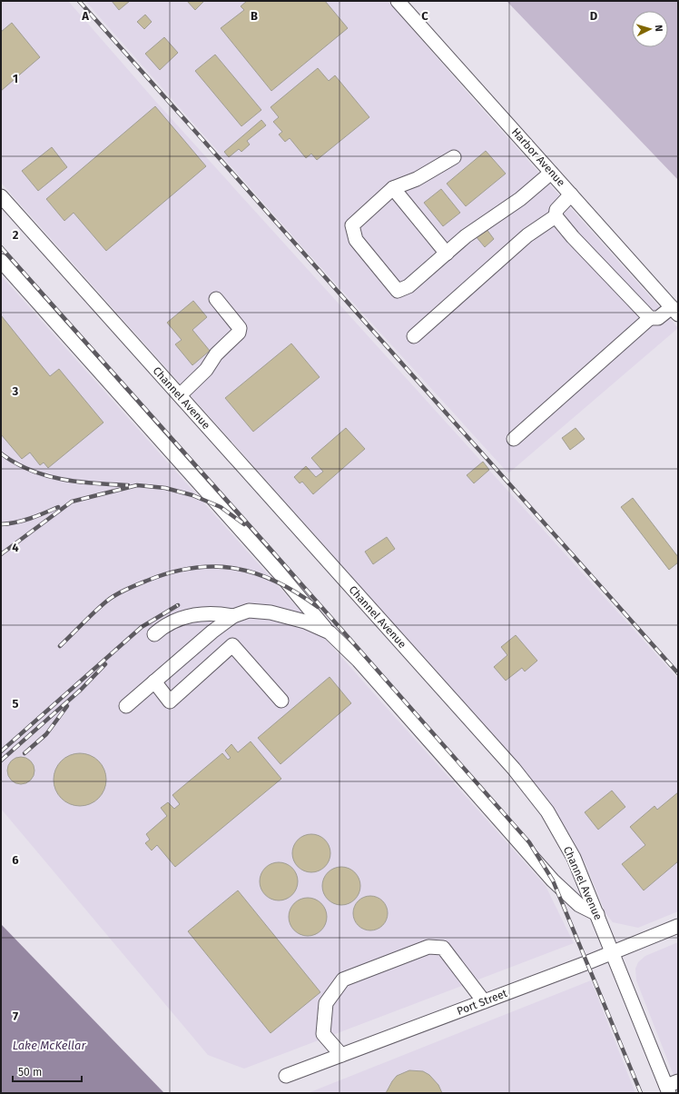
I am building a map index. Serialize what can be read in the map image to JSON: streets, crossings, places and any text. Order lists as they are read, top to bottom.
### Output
{
  "streets": {
    "street": ["Harbor Avenue", "Channel Avenue", "Port Street"]
  },
  "crossings": [
    ["Channel Avenue", "Port Street"]
  ],
  "water": ["Lake McKellar"],
  "scale_bar": "50 m",
  "north": "right",
  "grid": {
    "columns": [
      "A",
      "B",
      "C",
      "D"
    ],
    "rows": [
      "1",
      "2",
      "3",
      "4",
      "5",
      "6",
      "7"
    ]
  }
}
